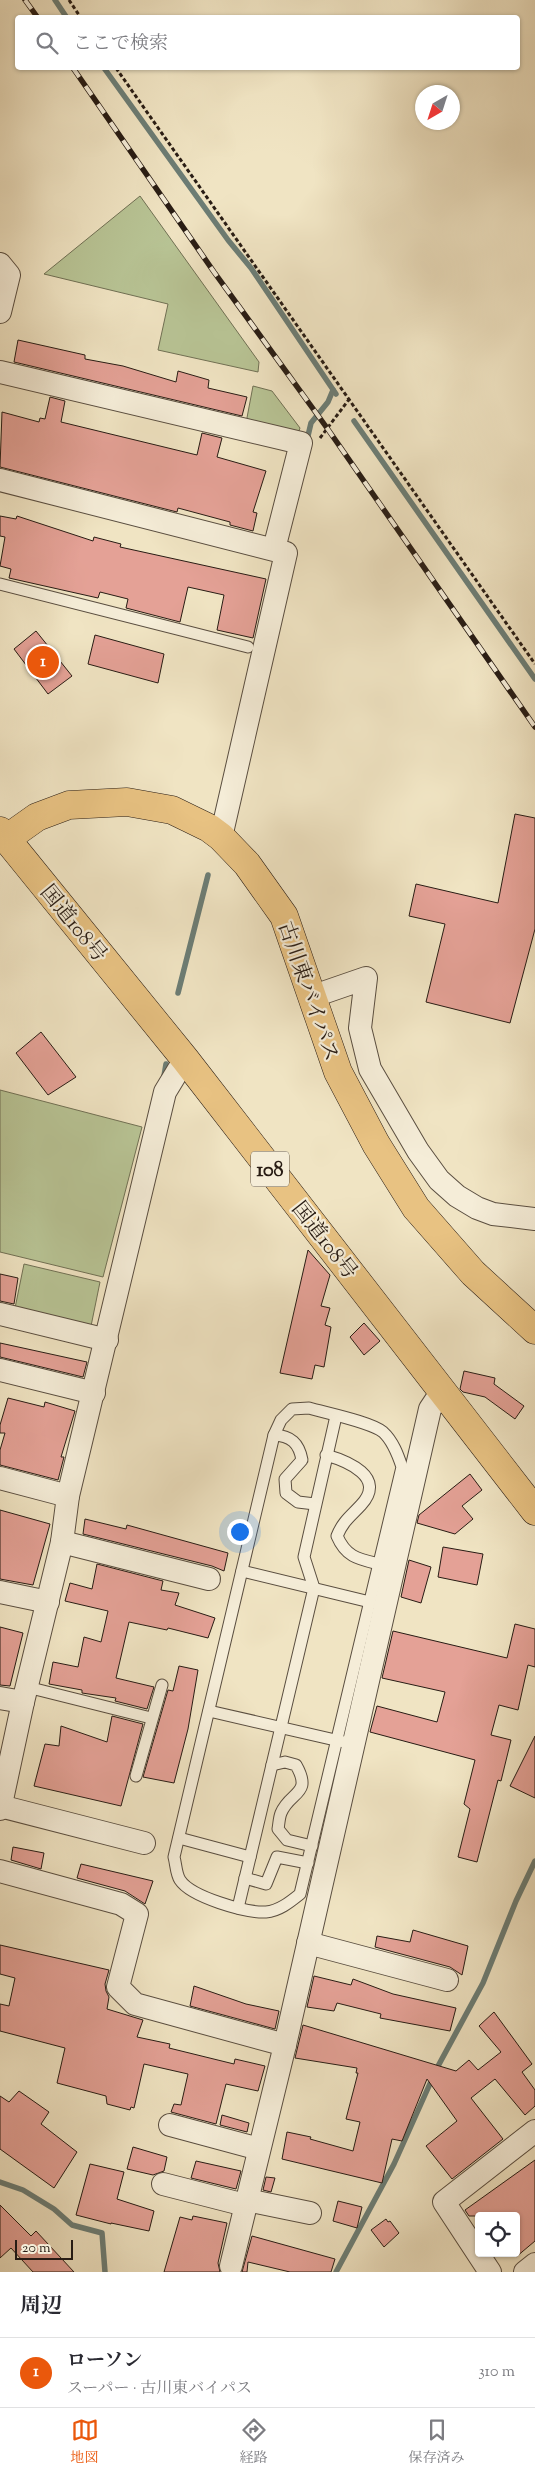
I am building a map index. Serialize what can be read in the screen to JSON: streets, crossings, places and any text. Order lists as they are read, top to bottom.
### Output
{
  "streets": {
    "highway": ["国道108号", "古川東バイパス", "108"]
  },
  "crossings": [
    ["国道108号", "古川東バイパス"]
  ],
  "scale_bar": "20 m",
  "north": "bottom left",
  "page": {
    "search": "ここで検索",
    "pins": "1",
    "scale": "20 m",
    "heading": "周辺",
    "list": [
      {
        "mark": "1",
        "name": "ローソン",
        "note": "スーパー · 古川東バイパス",
        "value": "310 m"
      }
    ],
    "nav": ["地図", "経路", "保存済み"]
  }
}
